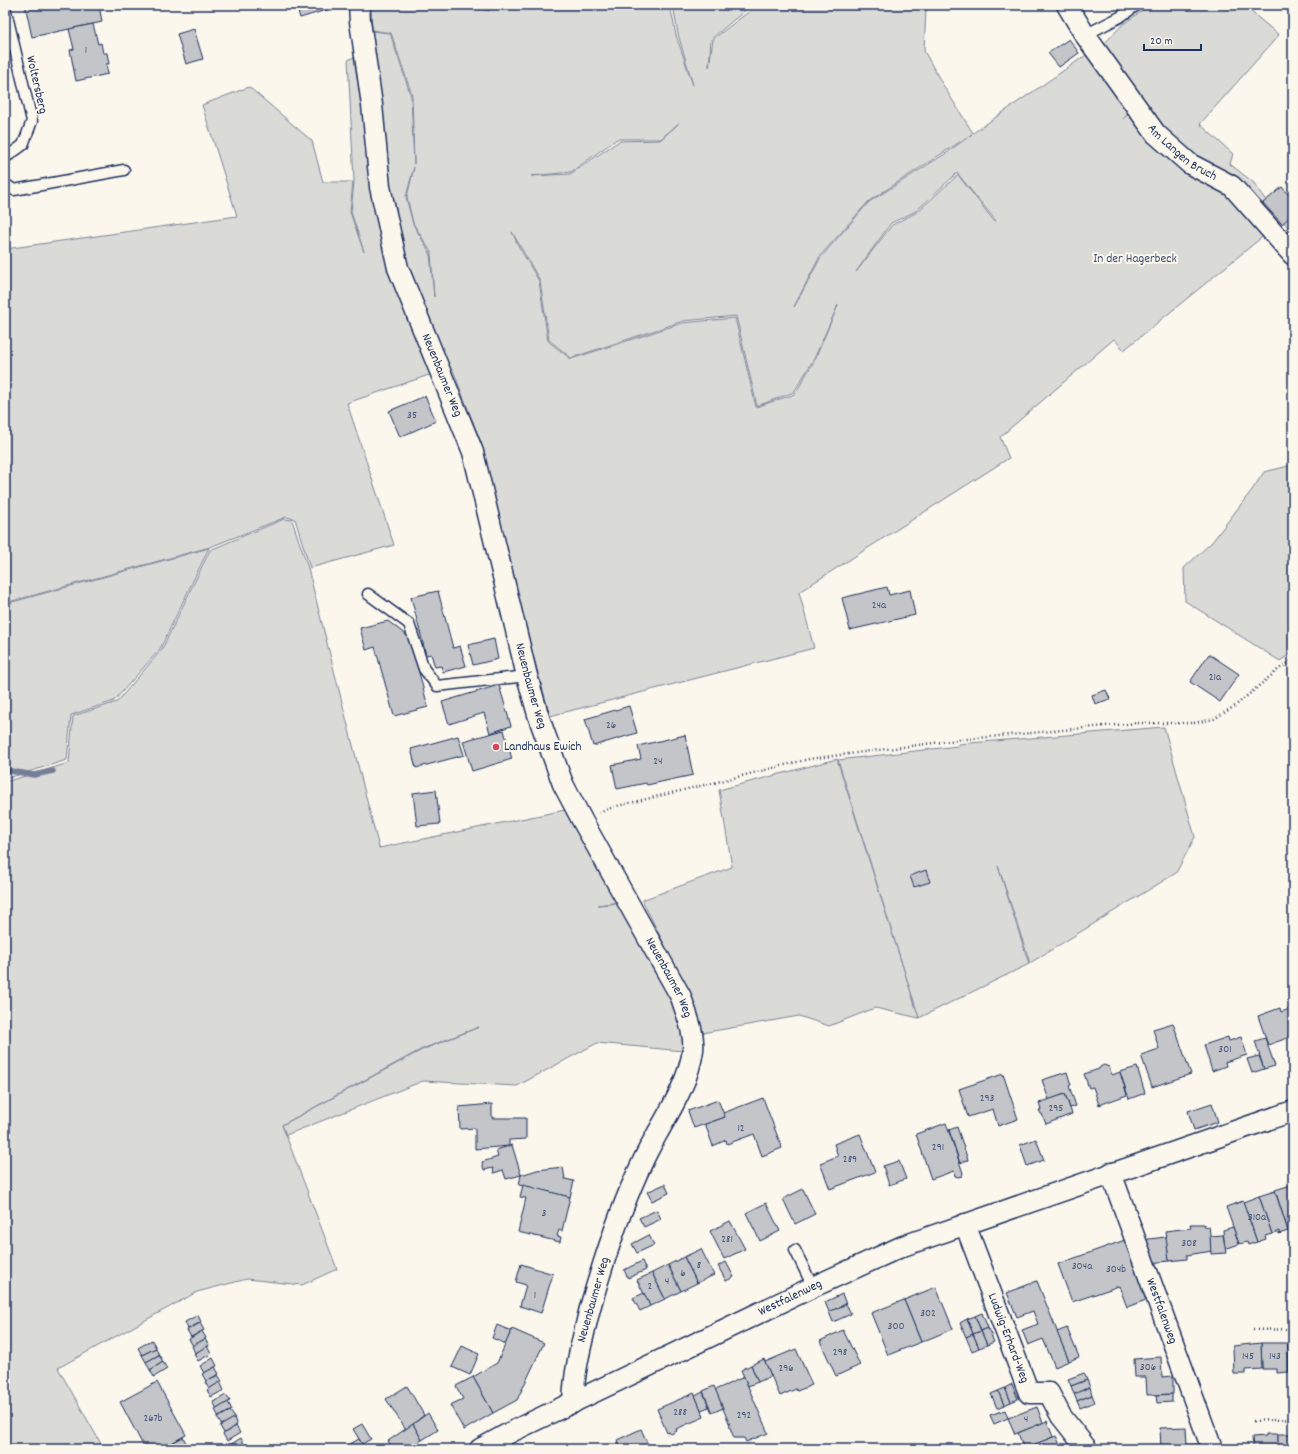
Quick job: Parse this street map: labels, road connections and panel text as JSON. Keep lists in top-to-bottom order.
{
  "streets": {
    "street": [
      "Am Langen Bruch",
      "Neuenbaumer Weg",
      "Westfalenweg",
      "Ludwig-Erhard-Weg"
    ],
    "lane": ["Woltersberg"]
  },
  "crossings": [
    ["Neuenbaumer Weg", "Westfalenweg"],
    ["Westfalenweg", "Ludwig-Erhard-Weg"]
  ],
  "parks": ["In der Hagerbeck"],
  "places": ["Landhaus Ewich"],
  "house_numbers": [
    "1",
    "35",
    "24a",
    "21a",
    "26",
    "24",
    "301",
    "293",
    "295",
    "12",
    "291",
    "289",
    "3",
    "310a",
    "281",
    "308",
    "8",
    "304a",
    "304b",
    "6",
    "4",
    "2",
    "1",
    "302",
    "300",
    "298",
    "145",
    "143",
    "306",
    "296",
    "288",
    "292",
    "267b",
    "4"
  ],
  "scale_bar": "20 m"
}
